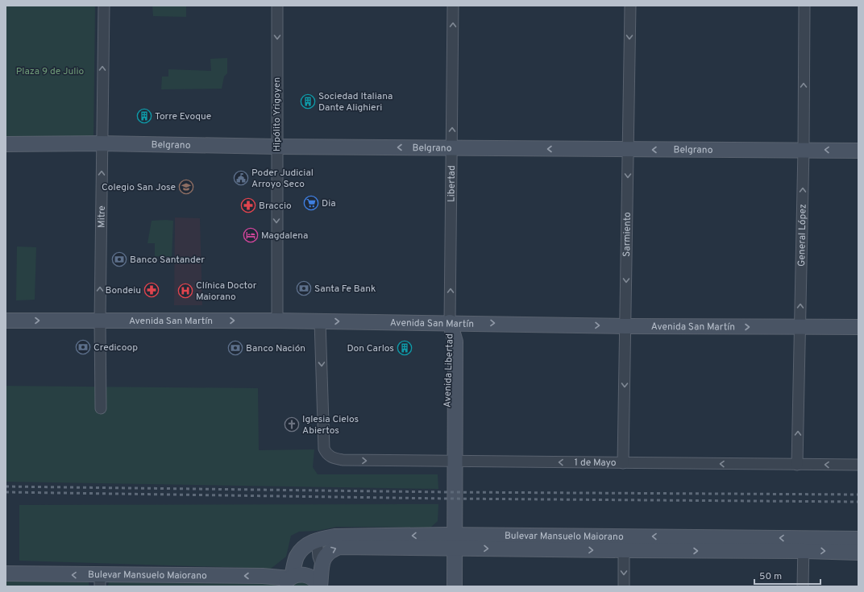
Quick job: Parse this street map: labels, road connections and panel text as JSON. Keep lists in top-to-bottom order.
{
  "streets": {
    "street": [
      "Hipólito Yrigoyen",
      "Belgrano",
      "Libertad",
      "Mitre",
      "Sarmiento",
      "General López",
      "Avenida San Martín",
      "Avenida Libertad",
      "1 de Mayo",
      "Bulevar Mansuelo Maiorano"
    ]
  },
  "crossings": [
    ["Hipólito Yrigoyen", "Belgrano"],
    ["Hipólito Yrigoyen", "Avenida San Martín"],
    ["Belgrano", "Libertad"],
    ["Belgrano", "Mitre"],
    ["Belgrano", "Sarmiento"],
    ["Belgrano", "General López"],
    ["Libertad", "Avenida San Martín"],
    ["Libertad", "Avenida Libertad"],
    ["Mitre", "Avenida San Martín"],
    ["Sarmiento", "Avenida San Martín"],
    ["Sarmiento", "1 de Mayo"],
    ["General López", "Avenida San Martín"],
    ["General López", "1 de Mayo"],
    ["Avenida San Martín", "Avenida Libertad"],
    ["Avenida San Martín", "1 de Mayo"],
    ["Avenida Libertad", "1 de Mayo"],
    ["Avenida Libertad", "Bulevar Mansuelo Maiorano"]
  ],
  "one_way": [
    "Hipólito Yrigoyen",
    "Belgrano",
    "Libertad",
    "Mitre",
    "Sarmiento",
    "General López",
    "Avenida San Martín"
  ],
  "parks": ["Plaza 9 de Julio"],
  "places": {
    "building": ["Sociedad Italiana Dante Alighieri", "Torre Evoque", "Don Carlos"],
    "public building": ["Poder Judicial Arroyo Seco"],
    "school or university": ["Colegio San Jose"],
    "supermarket": ["Dia"],
    "pharmacy": ["Braccio", "Bondeiu"],
    "hotel": ["Magdalena"],
    "bank": [
      "Banco Santander",
      "Santa Fe Bank",
      "Credicoop",
      "Banco Nación"
    ],
    "hospital": ["Clínica Doctor Maiorano"],
    "church": ["Iglesia Cielos Abiertos"]
  },
  "scale_bar": "50 m"
}
